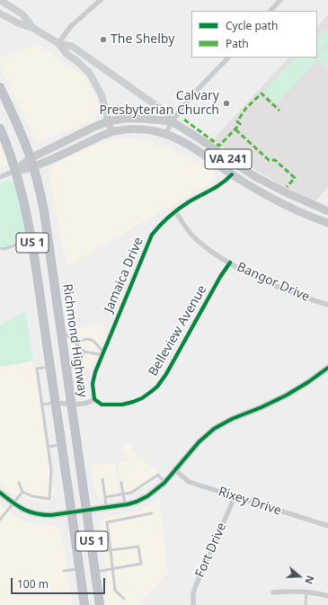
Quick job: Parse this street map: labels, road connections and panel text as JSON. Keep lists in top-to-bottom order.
{
  "streets": {
    "highway": ["US 1", "Richmond Highway"],
    "main road": ["VA 241"],
    "street": [
      "Jamaica Drive",
      "Bangor Drive",
      "Belleview Avenue",
      "Rixey Drive",
      "Fort Drive"
    ]
  },
  "crossings": [
    ["VA 241", "US 1"],
    ["VA 241", "Jamaica Drive"],
    ["VA 241", "Richmond Highway"],
    ["Jamaica Drive", "Bangor Drive"],
    ["Jamaica Drive", "Belleview Avenue"],
    ["Bangor Drive", "Belleview Avenue"],
    ["Rixey Drive", "Fort Drive"]
  ],
  "places": ["The Shelby", "Calvary Presbyterian Church"],
  "legend": ["Cycle path", "Path"],
  "scale_bar": "100 m",
  "north": "right"
}
